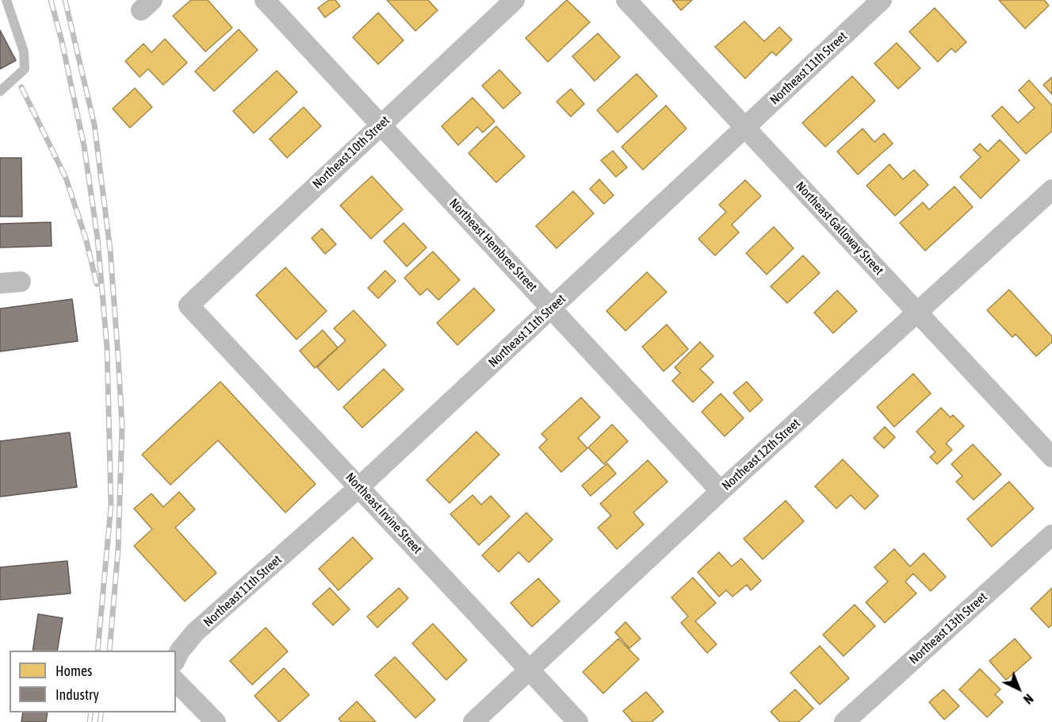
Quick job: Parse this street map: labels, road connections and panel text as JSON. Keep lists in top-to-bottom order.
{
  "streets": {
    "street": [
      "Northeast 11th Street",
      "Northeast 10th Street",
      "Northeast Galloway Street",
      "Northeast Hembree Street",
      "Northeast 12th Street",
      "Northeast Irvine Street",
      "Northeast 13th Street"
    ]
  },
  "crossings": [
    ["Northeast 11th Street", "Northeast Galloway Street"],
    ["Northeast 11th Street", "Northeast Hembree Street"],
    ["Northeast 11th Street", "Northeast Irvine Street"],
    ["Northeast 10th Street", "Northeast Hembree Street"],
    ["Northeast 10th Street", "Northeast Irvine Street"],
    ["Northeast Galloway Street", "Northeast 12th Street"],
    ["Northeast Hembree Street", "Northeast 12th Street"],
    ["Northeast 12th Street", "Northeast Irvine Street"]
  ],
  "legend": ["Homes", "Industry"],
  "north": "bottom right"
}
